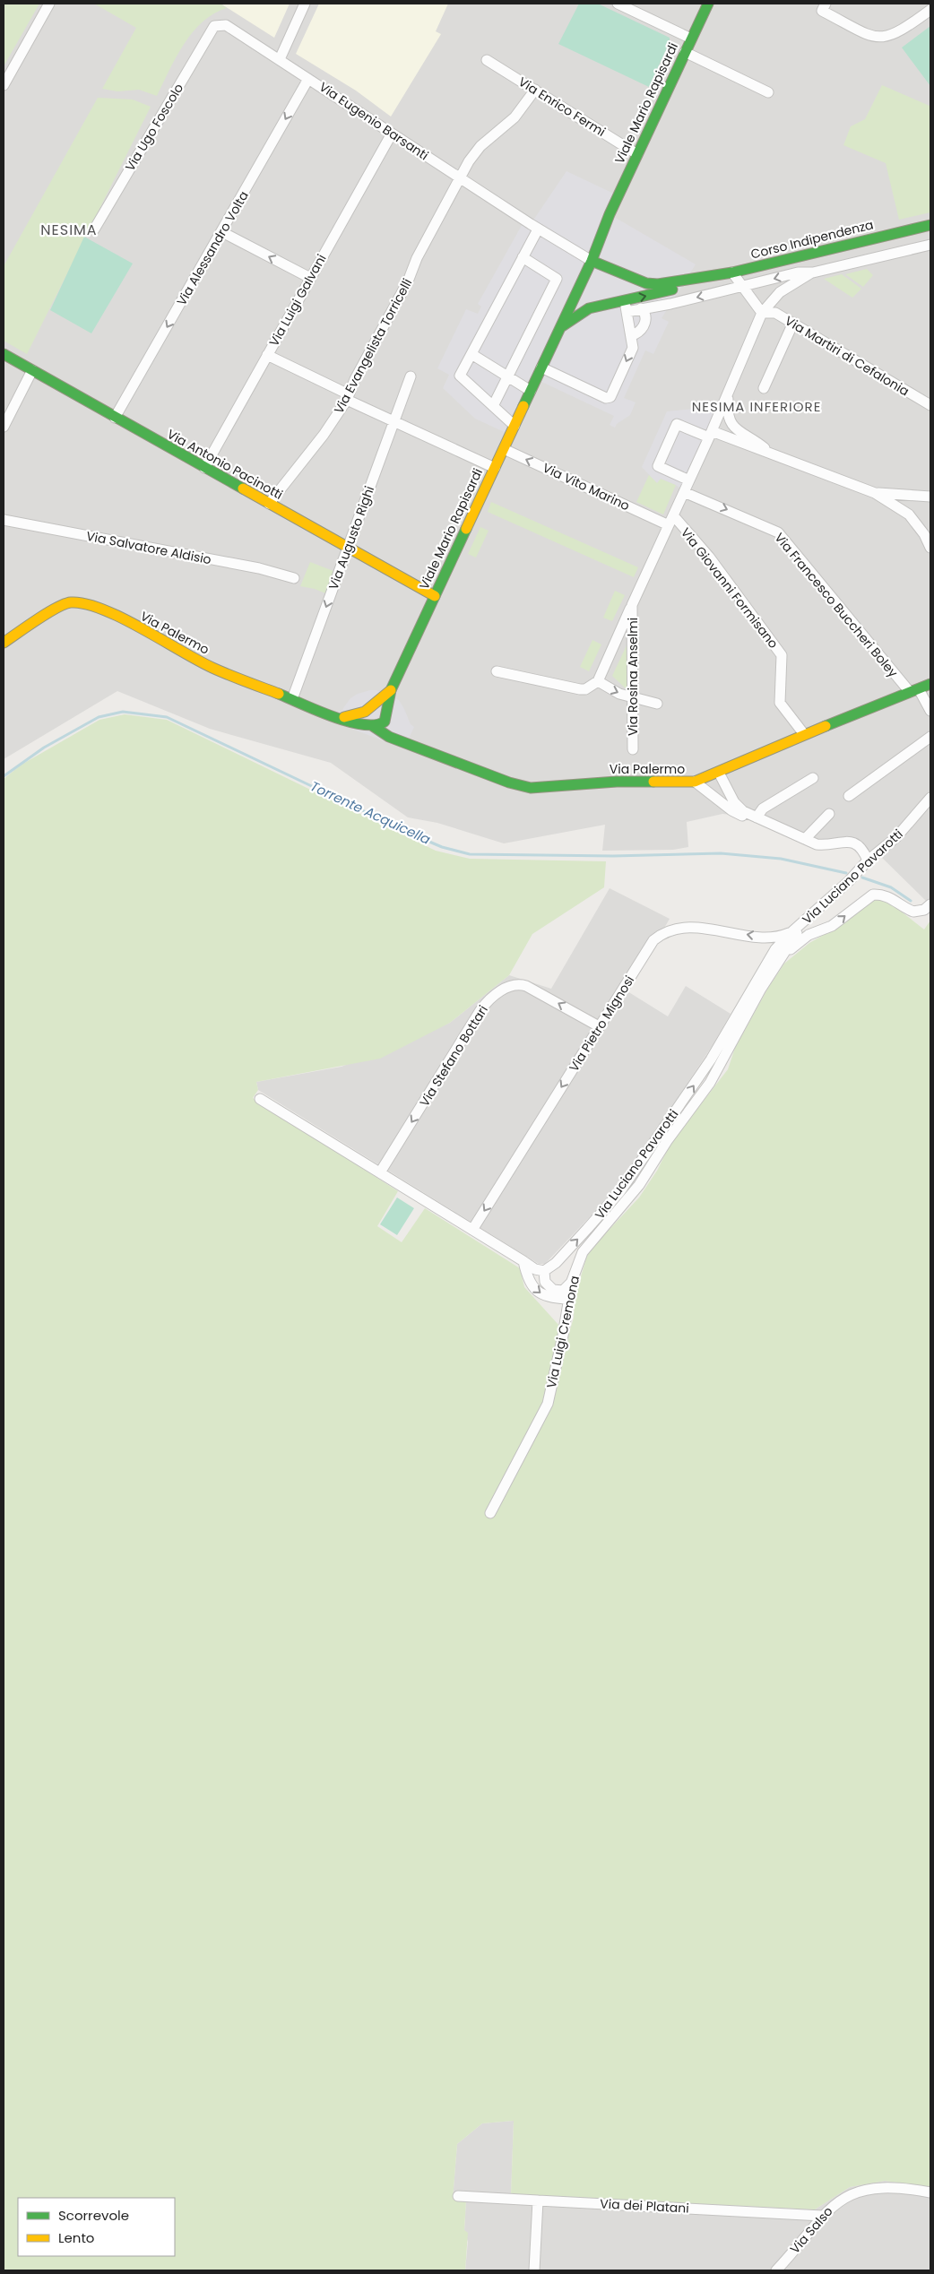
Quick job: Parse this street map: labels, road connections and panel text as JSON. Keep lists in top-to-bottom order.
{
  "streets": {
    "main road": [
      "Viale Mario Rapisardi",
      "Corso Indipendenza",
      "Via Antonio Pacinotti",
      "Via Palermo"
    ],
    "street": [
      "Via Enrico Fermi",
      "Via Eugenio Barsanti",
      "Via Ugo Foscolo",
      "Via Alessandro Volta",
      "Via Luigi Galvani",
      "Via Evangelista Torricelli",
      "Via Martiri di Cefalonia",
      "Via Vito Marino",
      "Via Augusto Righi",
      "Via Salvatore Aldisio",
      "Via Giovanni Formisano",
      "Via Francesco Buccheri Boley",
      "Via Rosina Anselmi",
      "Via Luciano Pavarotti",
      "Via Pietro Mignosi",
      "Via Stefano Bottari",
      "Via Luigi Cremona",
      "Via dei Platani",
      "Via Salso"
    ]
  },
  "crossings": [
    ["Viale Mario Rapisardi", "Via Enrico Fermi"],
    ["Viale Mario Rapisardi", "Via Eugenio Barsanti"],
    ["Viale Mario Rapisardi", "Via Antonio Pacinotti"],
    ["Viale Mario Rapisardi", "Via Vito Marino"],
    ["Via Enrico Fermi", "Via Evangelista Torricelli"],
    ["Via Eugenio Barsanti", "Via Ugo Foscolo"],
    ["Via Eugenio Barsanti", "Via Alessandro Volta"],
    ["Via Eugenio Barsanti", "Via Luigi Galvani"],
    ["Via Eugenio Barsanti", "Via Evangelista Torricelli"],
    ["Via Alessandro Volta", "Via Antonio Pacinotti"],
    ["Via Luigi Galvani", "Via Antonio Pacinotti"],
    ["Via Evangelista Torricelli", "Via Antonio Pacinotti"],
    ["Via Martiri di Cefalonia", "Via Rosina Anselmi"],
    ["Via Antonio Pacinotti", "Via Augusto Righi"],
    ["Via Vito Marino", "Via Rosina Anselmi"],
    ["Via Augusto Righi", "Via Palermo"],
    ["Via Giovanni Formisano", "Via Palermo"],
    ["Via Giovanni Formisano", "Via Rosina Anselmi"],
    ["Via Francesco Buccheri Boley", "Via Palermo"],
    ["Via Francesco Buccheri Boley", "Via Rosina Anselmi"],
    ["Via Luciano Pavarotti", "Via Pietro Mignosi"],
    ["Via Luciano Pavarotti", "Via Luigi Cremona"],
    ["Via Pietro Mignosi", "Via Stefano Bottari"],
    ["Via dei Platani", "Via Salso"]
  ],
  "one_way": [
    "Via Alessandro Volta",
    "Via Vito Marino",
    "Via Augusto Righi",
    "Via Luciano Pavarotti",
    "Via Pietro Mignosi"
  ],
  "districts": ["NESIMA", "NESIMA INFERIORE"],
  "water": ["Torrente Acquicella"],
  "legend": ["Scorrevole", "Lento"]
}
